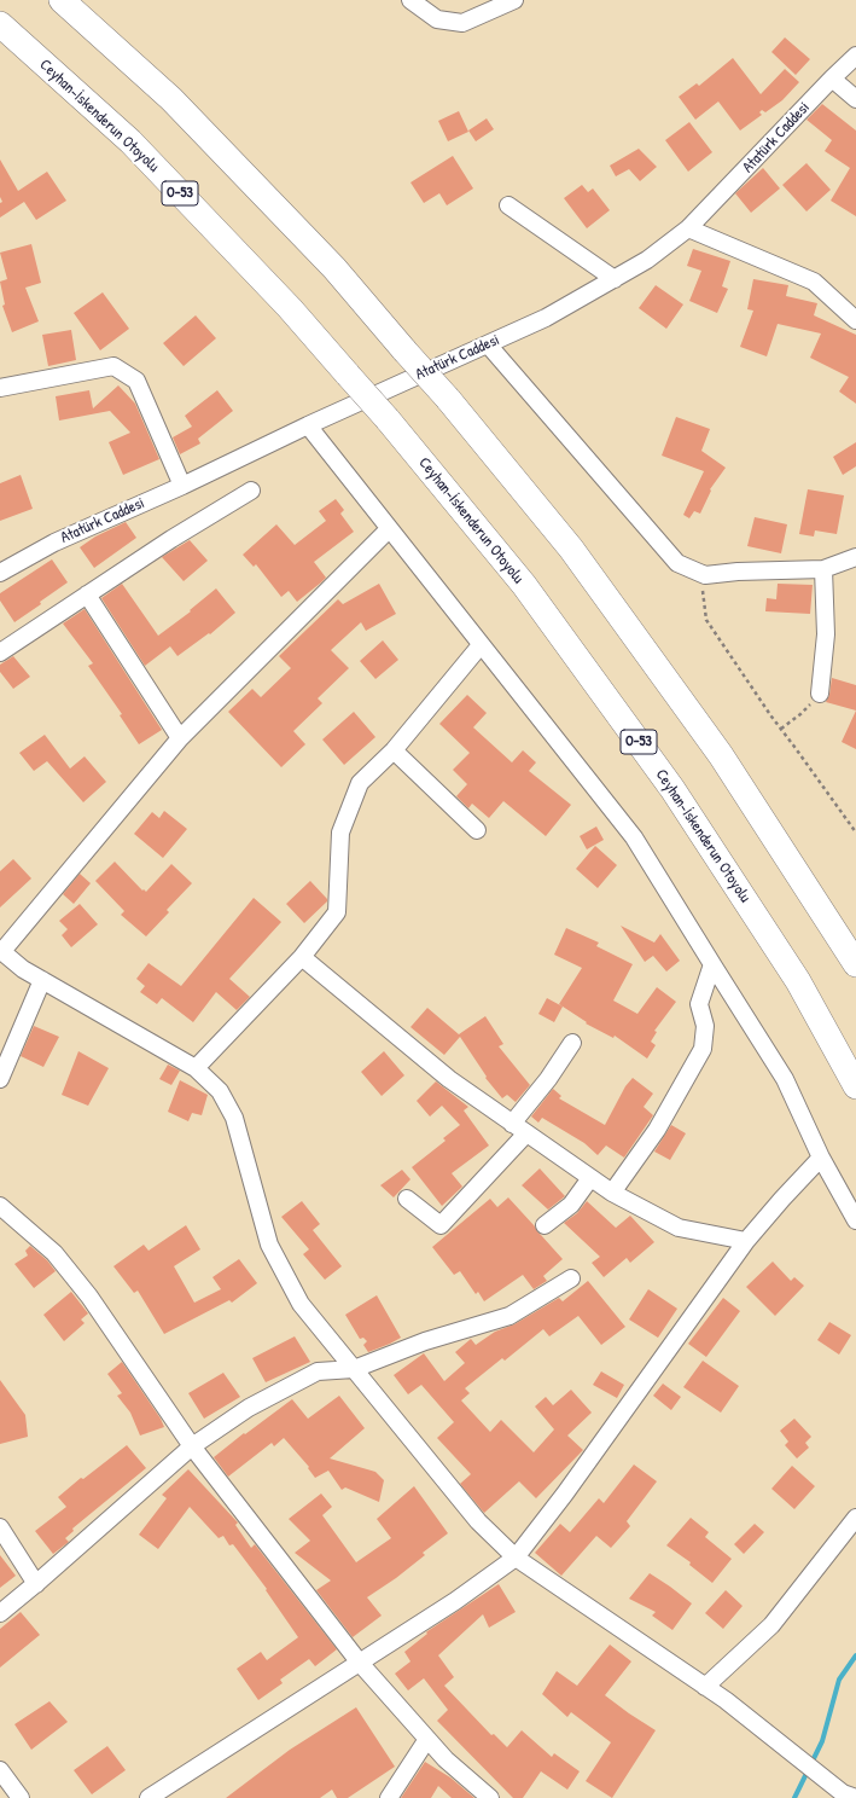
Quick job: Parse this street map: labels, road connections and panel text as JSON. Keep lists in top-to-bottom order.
{
  "streets": {
    "highway": ["Ceyhan-İskenderun Otoyolu", "O-53"],
    "street": ["Atatürk Caddesi"]
  }
}
